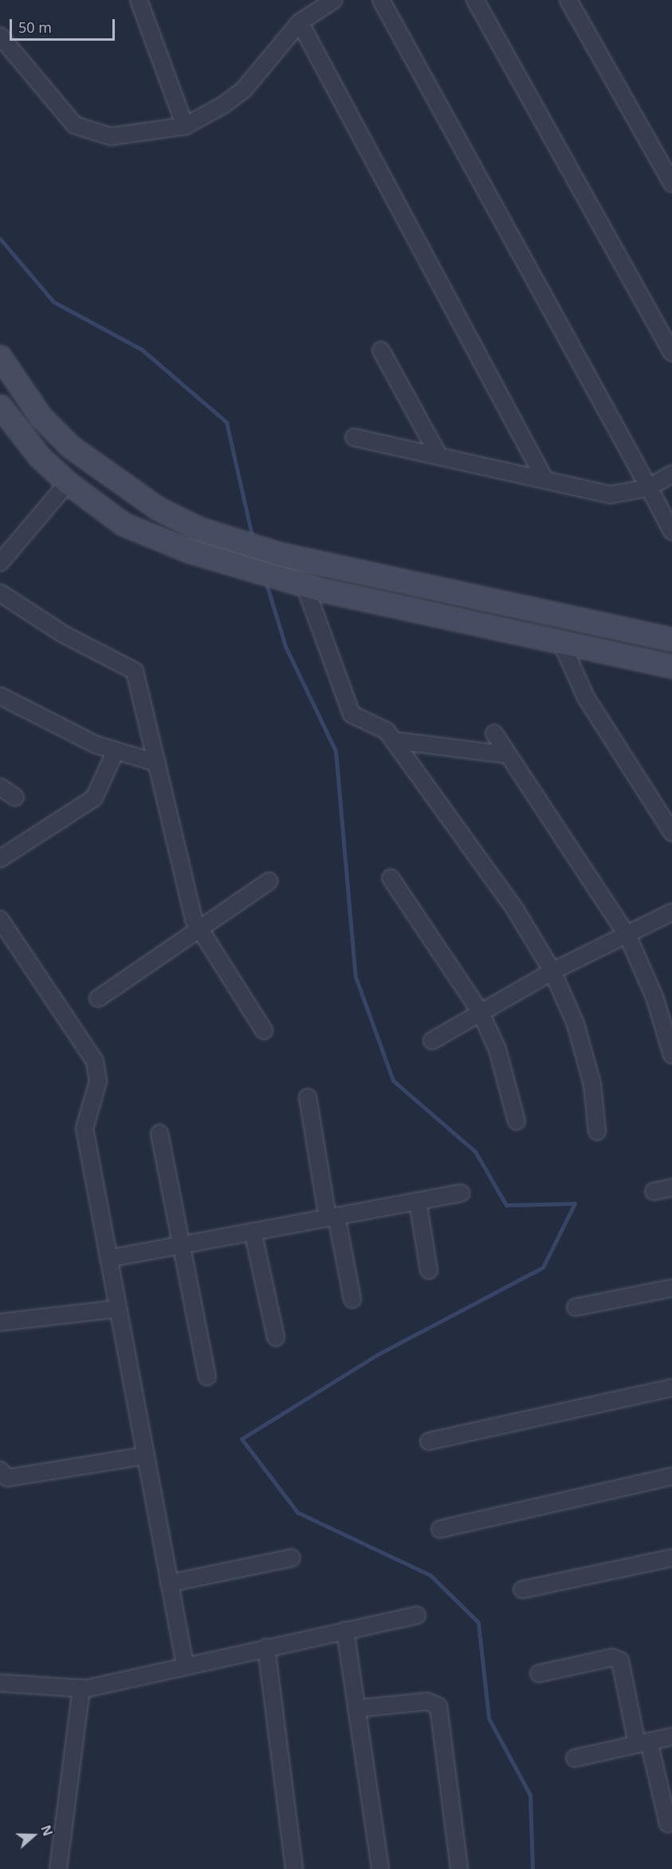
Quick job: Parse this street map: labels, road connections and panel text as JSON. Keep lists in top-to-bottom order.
{
  "scale_bar": "50 m",
  "north": "right"
}
